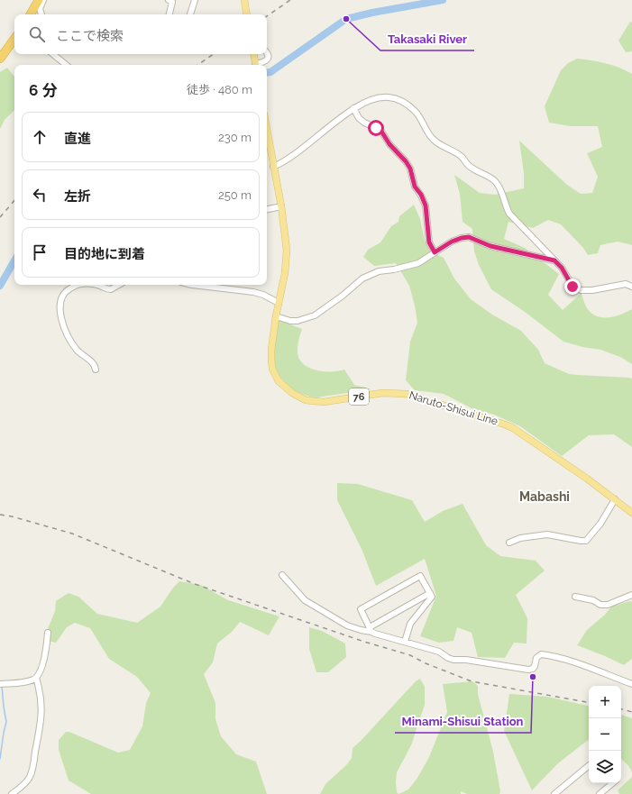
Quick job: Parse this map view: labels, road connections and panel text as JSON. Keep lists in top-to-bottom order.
{
  "streets": {
    "main road": ["76", "Naruto-Shisui Line"]
  },
  "crossings": [
    ["76", "Naruto-Shisui Line"]
  ],
  "districts": ["Mabashi"],
  "places": ["Takasaki River", "Minami-Shisui Station"],
  "page": {
    "search": "ここで検索",
    "heading": ["6 分", "徒歩 · 480 m"],
    "list": [
      ["直進", "230 m"],
      ["左折", "250 m"],
      "目的地に到着"
    ],
    "map_buttons": ["+", "−"]
  }
}
